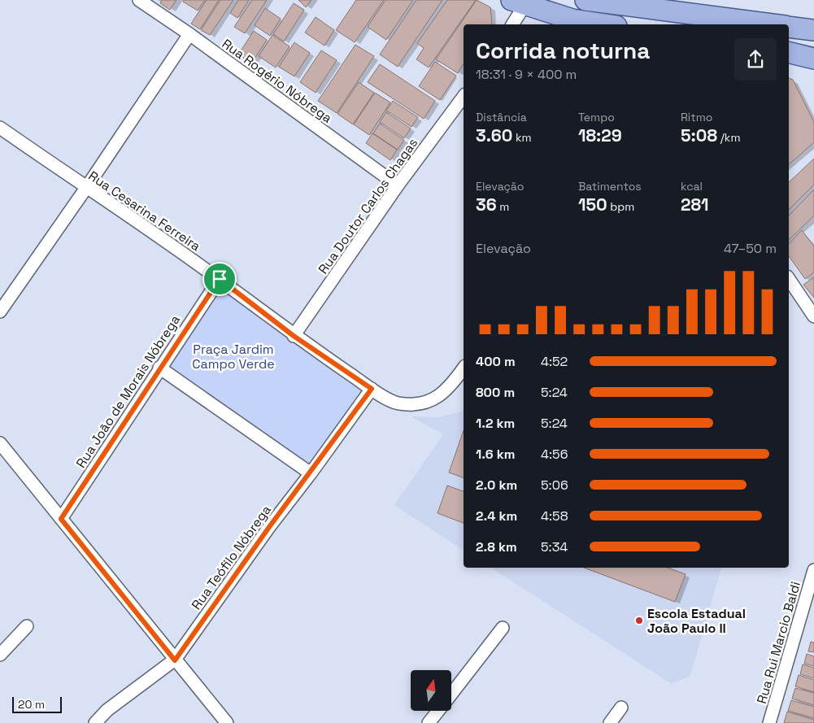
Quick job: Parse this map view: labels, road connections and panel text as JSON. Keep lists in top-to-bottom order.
{
  "streets": {
    "street": [
      "Rua Rogério Nóbrega",
      "Rua Doutor Carlos Chagas",
      "Rua Cesarina Ferreira",
      "Rua João de Morais Nóbrega",
      "Rua Teófilo Nóbrega",
      "Rua Rui Marcio Baldi"
    ]
  },
  "crossings": [
    ["Rua Rogério Nóbrega", "Rua Doutor Carlos Chagas"],
    ["Rua Doutor Carlos Chagas", "Rua Cesarina Ferreira"],
    ["Rua Cesarina Ferreira", "Rua João de Morais Nóbrega"],
    ["Rua Cesarina Ferreira", "Rua Teófilo Nóbrega"]
  ],
  "parks": ["Praça Jardim Campo Verde"],
  "places": ["Escola Estadual João Paulo II"],
  "scale_bar": "20 m",
  "north": "top",
  "page": {
    "heading": ["Corrida noturna", "18:31 · 9 × 400 m"],
    "stats": [
      ["Distância", "3.60 km"],
      ["Tempo", "18:29"],
      ["Ritmo", "5:08 /km"],
      ["Elevação", "36 m"],
      ["Batimentos", "150 bpm"],
      ["kcal", "281"]
    ],
    "chart": ["Elevação", "47–50 m"],
    "list": [
      {
        "name": "400 m",
        "note": "4:52"
      },
      {
        "name": "800 m",
        "note": "5:24"
      },
      {
        "name": "1.2 km",
        "note": "5:24"
      },
      {
        "name": "1.6 km",
        "note": "4:56"
      },
      {
        "name": "2.0 km",
        "note": "5:06"
      },
      {
        "name": "2.4 km",
        "note": "4:58"
      },
      {
        "name": "2.8 km",
        "note": "5:34"
      }
    ],
    "scale": "20 m"
  }
}
